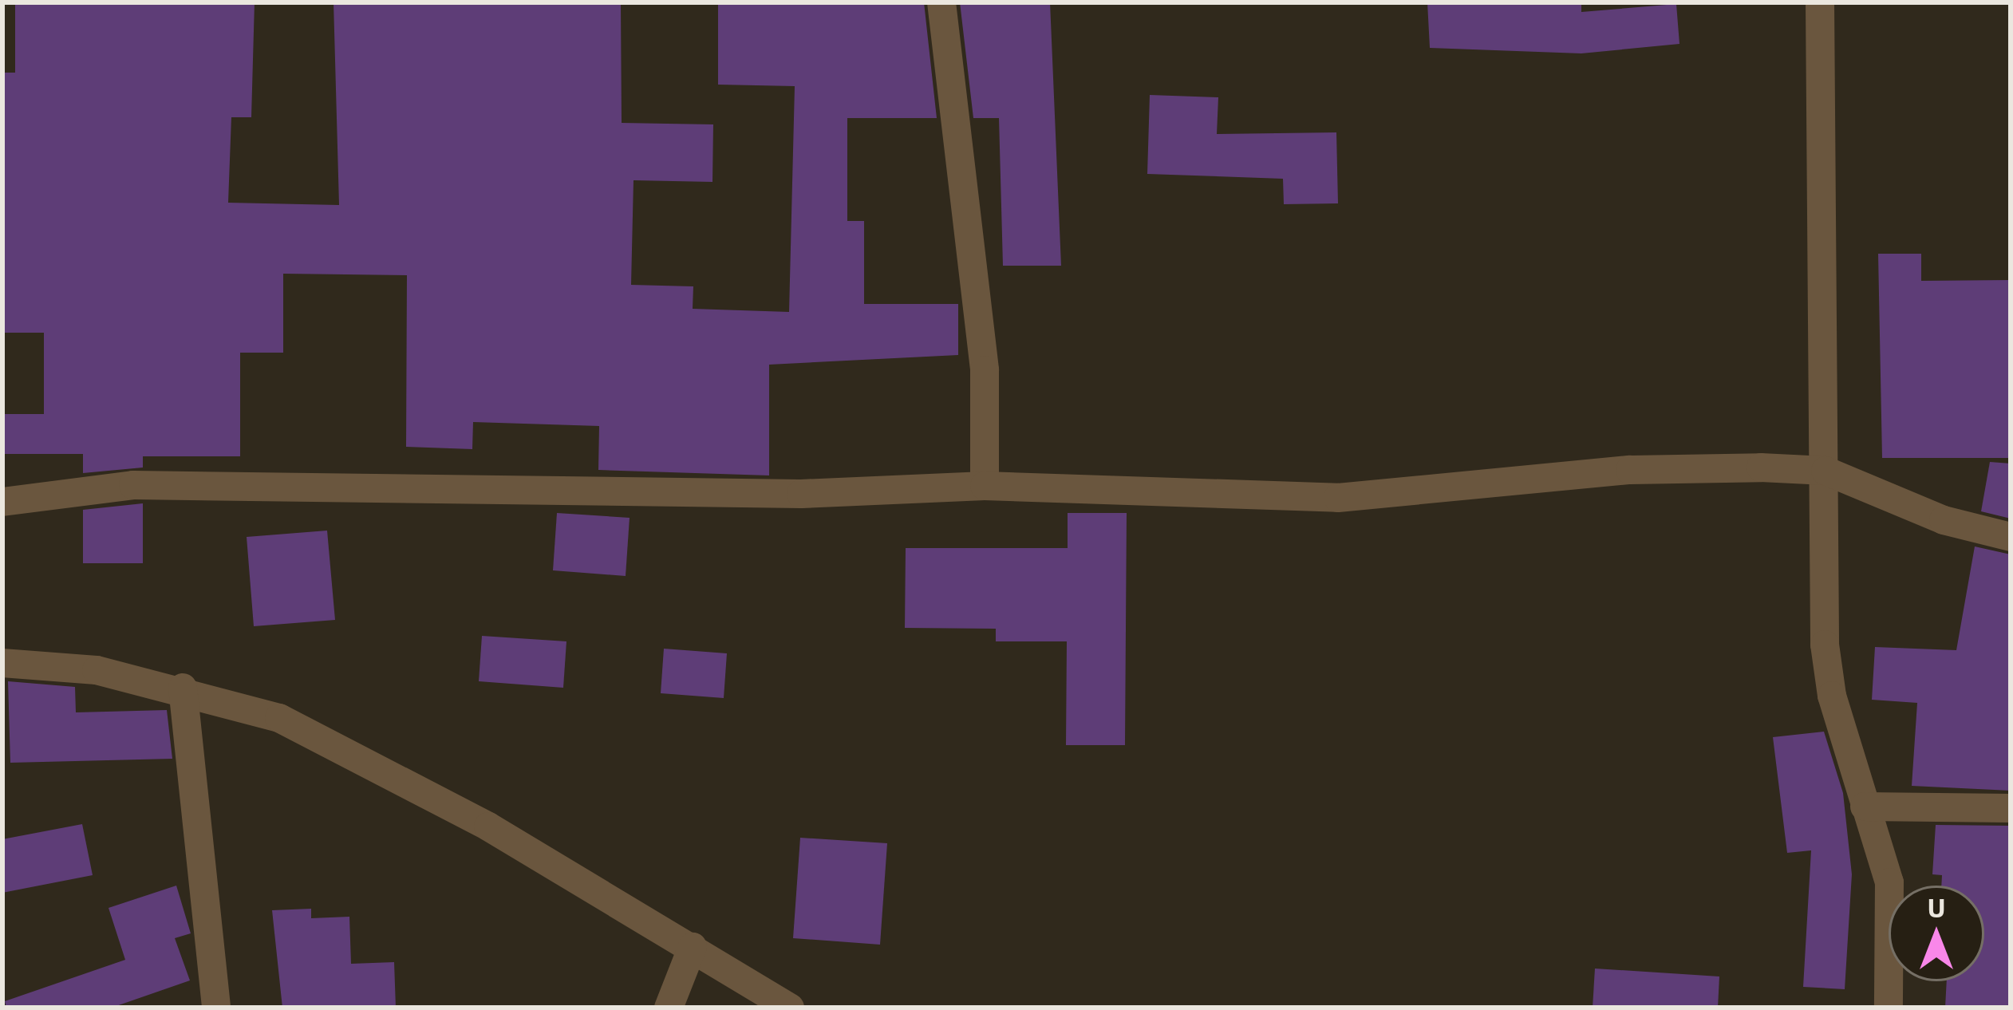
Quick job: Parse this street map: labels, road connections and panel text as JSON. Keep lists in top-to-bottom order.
{
  "north": "top"
}
